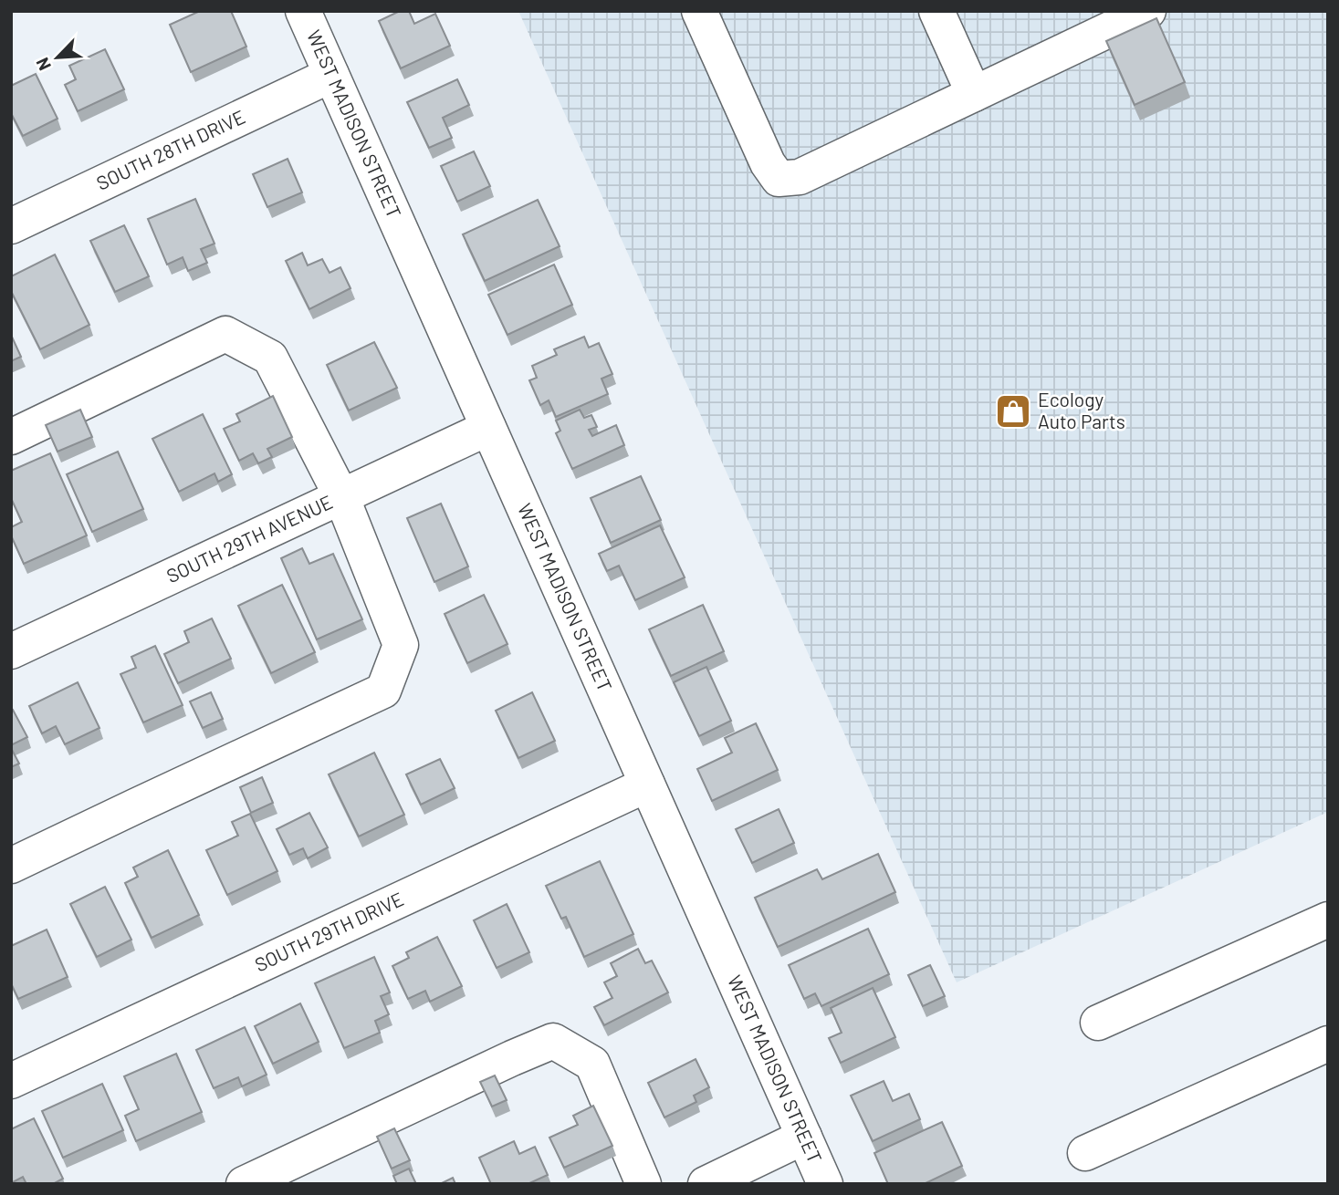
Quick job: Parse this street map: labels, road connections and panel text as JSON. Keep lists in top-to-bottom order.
{
  "streets": {
    "street": [
      "WEST MADISON STREET",
      "SOUTH 28TH DRIVE",
      "SOUTH 29TH AVENUE",
      "SOUTH 29TH DRIVE"
    ]
  },
  "crossings": [
    ["WEST MADISON STREET", "SOUTH 28TH DRIVE"],
    ["WEST MADISON STREET", "SOUTH 29TH AVENUE"],
    ["WEST MADISON STREET", "SOUTH 29TH DRIVE"]
  ],
  "places": {
    "shop": ["Ecology Auto Parts"]
  },
  "north": "bottom left"
}
